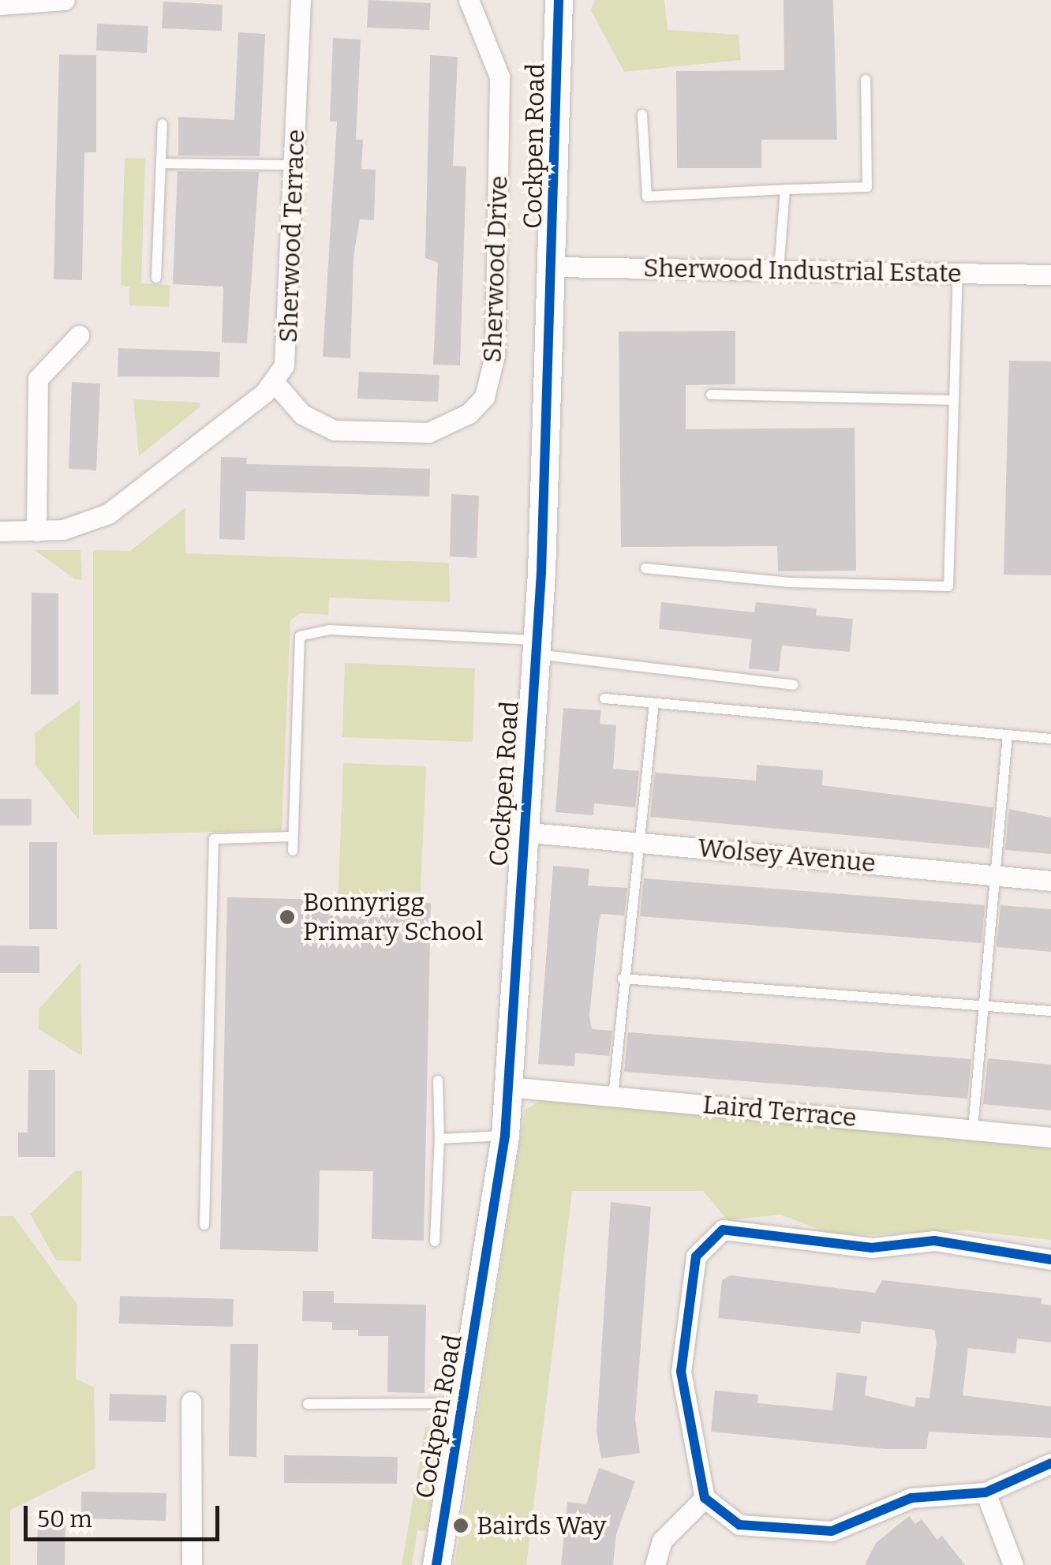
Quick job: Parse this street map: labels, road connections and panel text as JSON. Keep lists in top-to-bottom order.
{
  "streets": {
    "main road": ["Cockpen Road"],
    "street": [
      "Sherwood Terrace",
      "Sherwood Drive",
      "Sherwood Industrial Estate",
      "Wolsey Avenue",
      "Laird Terrace"
    ]
  },
  "crossings": [
    ["Cockpen Road", "Sherwood Industrial Estate"],
    ["Cockpen Road", "Wolsey Avenue"],
    ["Cockpen Road", "Laird Terrace"],
    ["Sherwood Terrace", "Sherwood Drive"]
  ],
  "places": ["Bonnyrigg Primary School", "Bairds Way"],
  "scale_bar": "50 m"
}
